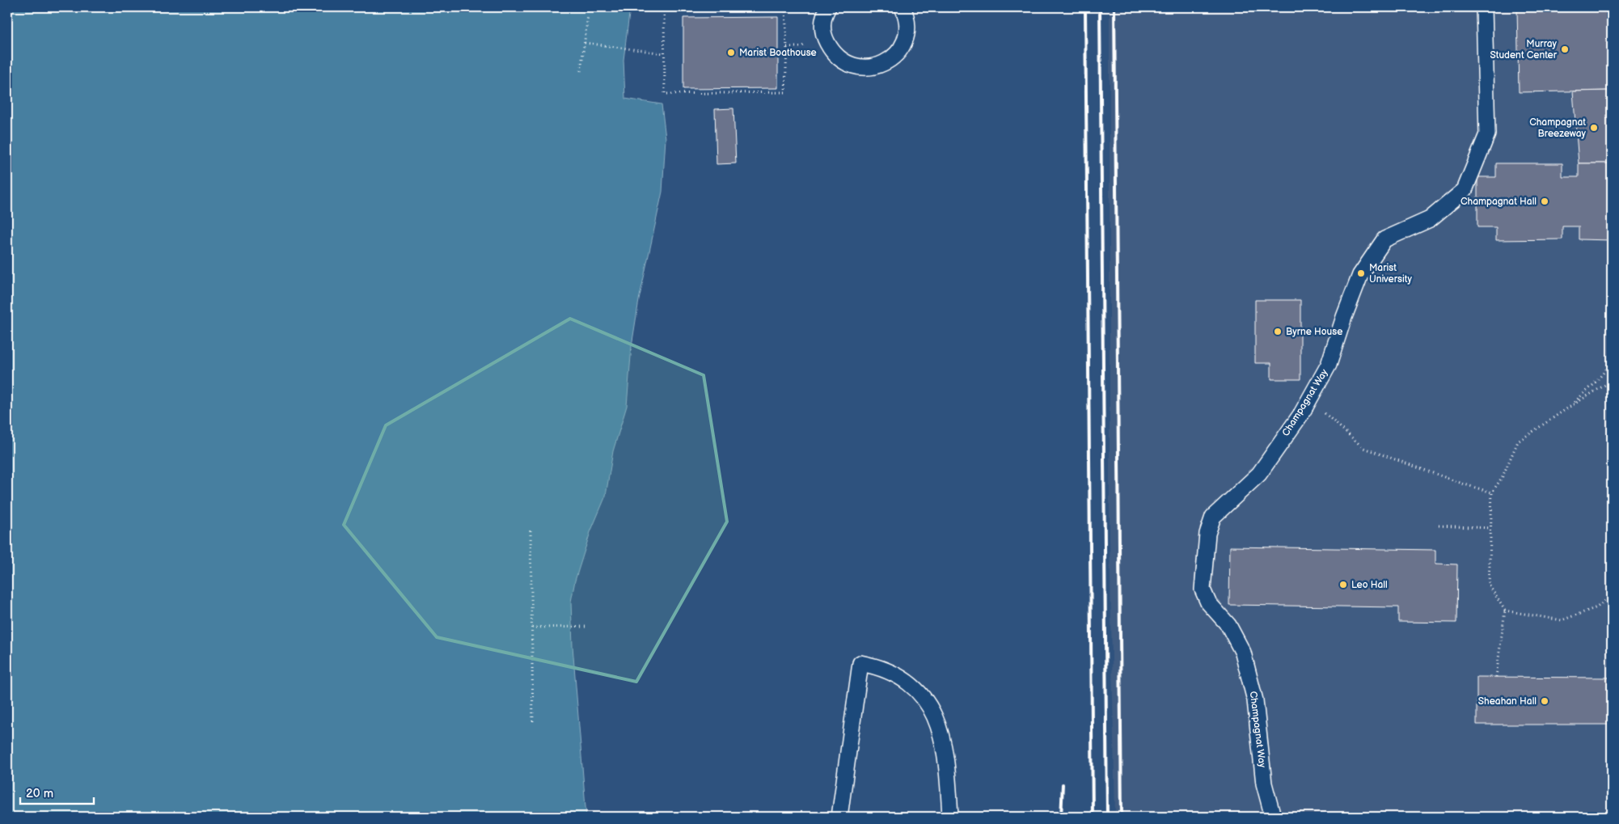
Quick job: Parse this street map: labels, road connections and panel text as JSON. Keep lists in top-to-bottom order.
{
  "streets": {
    "lane": ["Champagnat Way"]
  },
  "places": [
    "Murray Student Center",
    "Marist Boathouse",
    "Champagnat Breezeway",
    "Champagnat Hall",
    "Marist University",
    "Byrne House",
    "Leo Hall",
    "Sheahan Hall"
  ],
  "scale_bar": "20 m"
}
